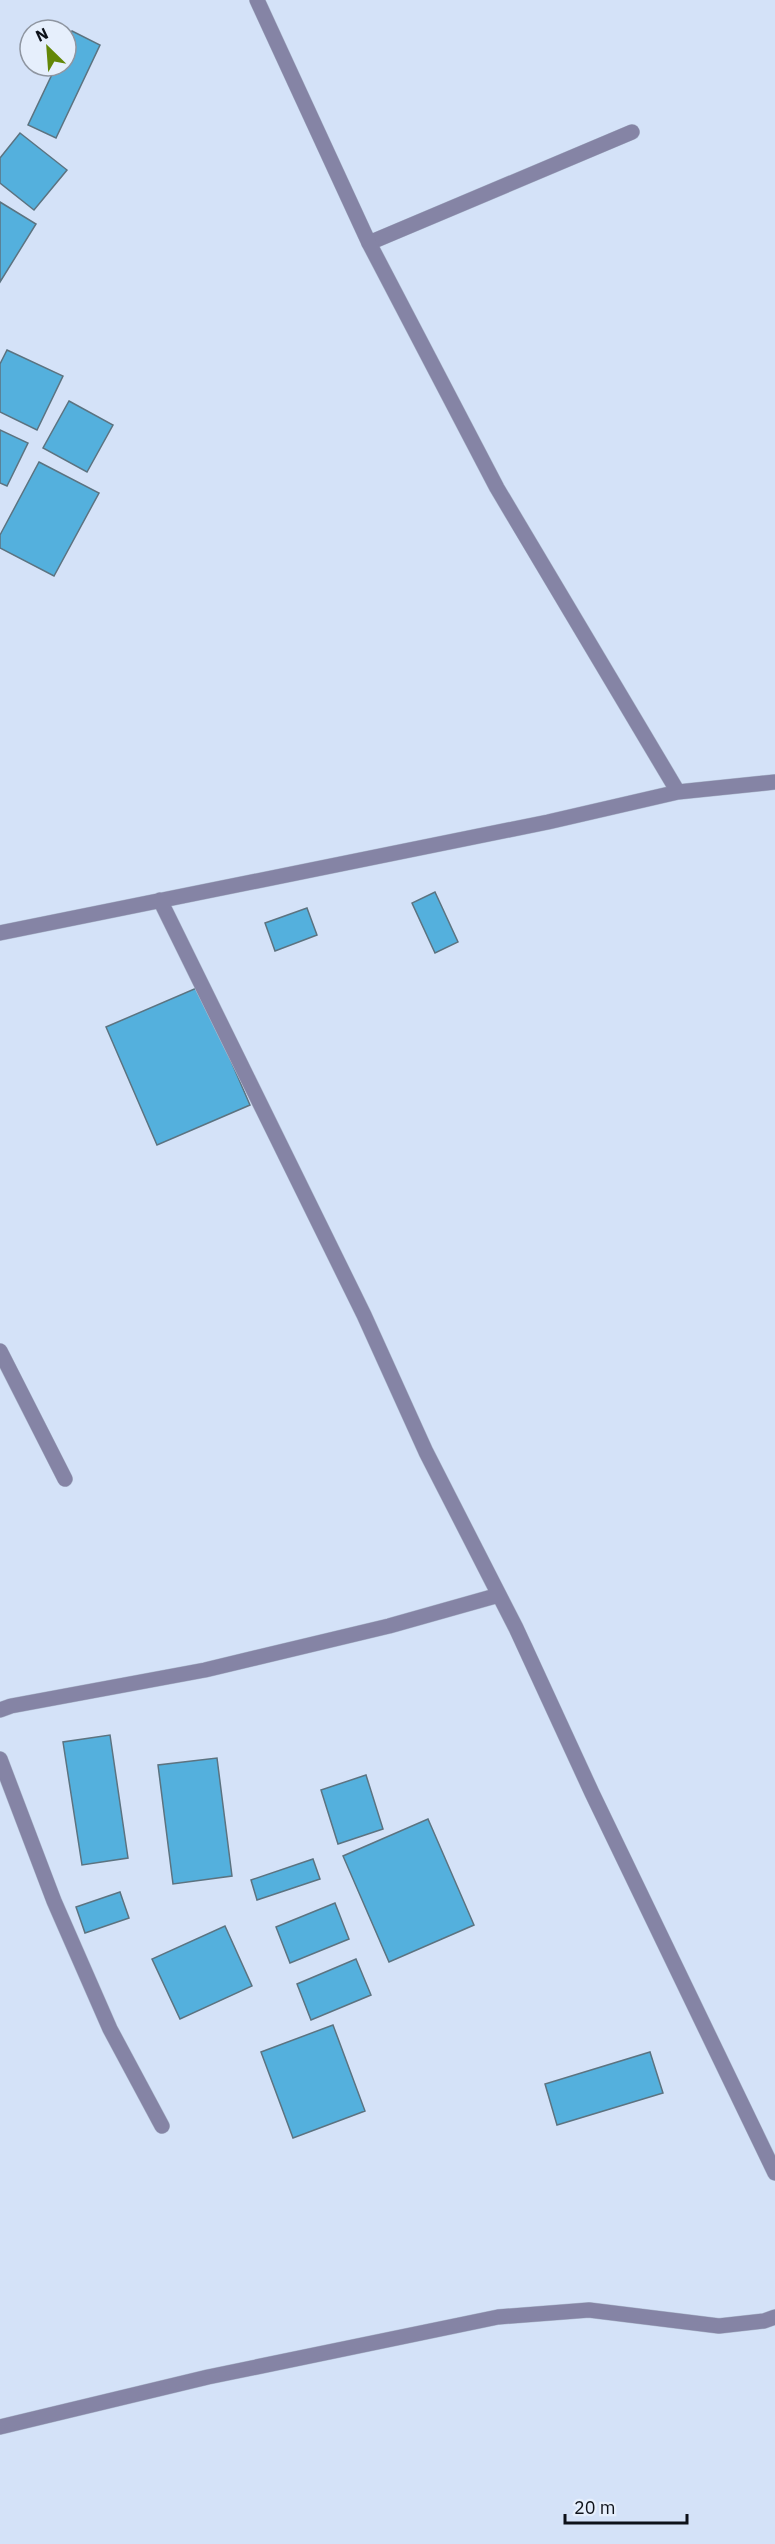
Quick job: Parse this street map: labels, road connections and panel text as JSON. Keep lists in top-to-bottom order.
{
  "scale_bar": "20 m",
  "north": "top left"
}
